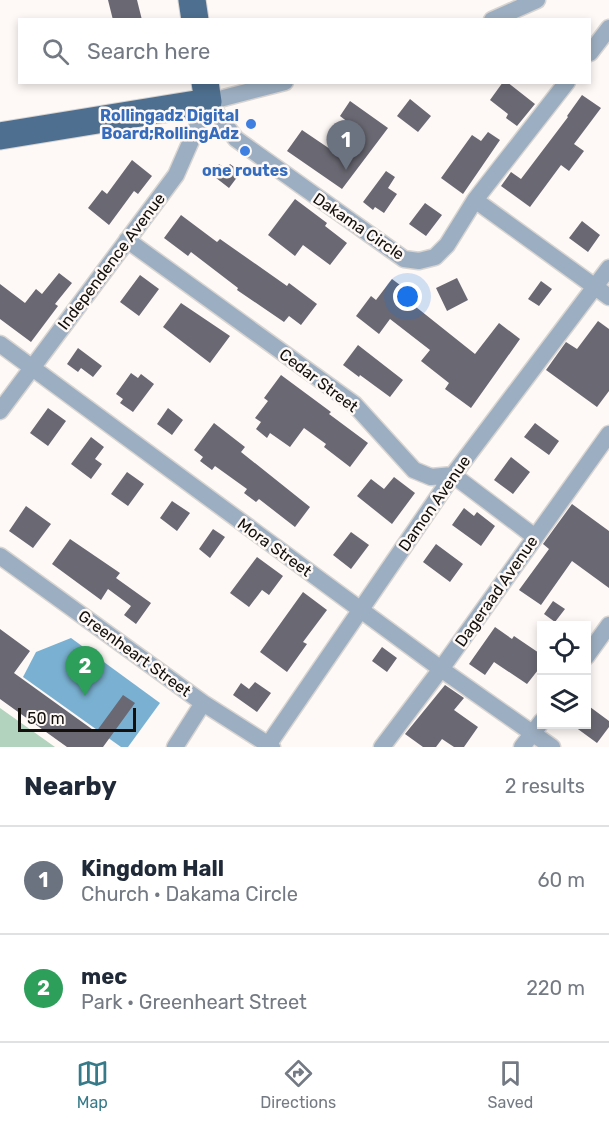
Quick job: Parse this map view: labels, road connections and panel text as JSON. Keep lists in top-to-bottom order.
{
  "streets": {
    "street": [
      "Dakama Circle",
      "Independence Avenue",
      "Cedar Street",
      "Damon Avenue",
      "Mora Street",
      "Dageraad Avenue",
      "Greenheart Street"
    ]
  },
  "crossings": [
    ["Dakama Circle", "Independence Avenue"],
    ["Independence Avenue", "Cedar Street"],
    ["Independence Avenue", "Mora Street"],
    ["Cedar Street", "Damon Avenue"],
    ["Damon Avenue", "Mora Street"],
    ["Damon Avenue", "Greenheart Street"],
    ["Mora Street", "Dageraad Avenue"]
  ],
  "places": ["Rollingadz Digital Board;RollingAdz", "one routes"],
  "scale_bar": "50 m",
  "page": {
    "search": "Search here",
    "pins": ["1", "2"],
    "scale": "50 m",
    "heading": ["Nearby", "2 results"],
    "list": [
      {
        "mark": "1",
        "name": "Kingdom Hall",
        "note": "Church · Dakama Circle",
        "value": "60 m"
      },
      {
        "mark": "2",
        "name": "mec",
        "note": "Park · Greenheart Street",
        "value": "220 m"
      }
    ],
    "nav": ["Map", "Directions", "Saved"]
  }
}
